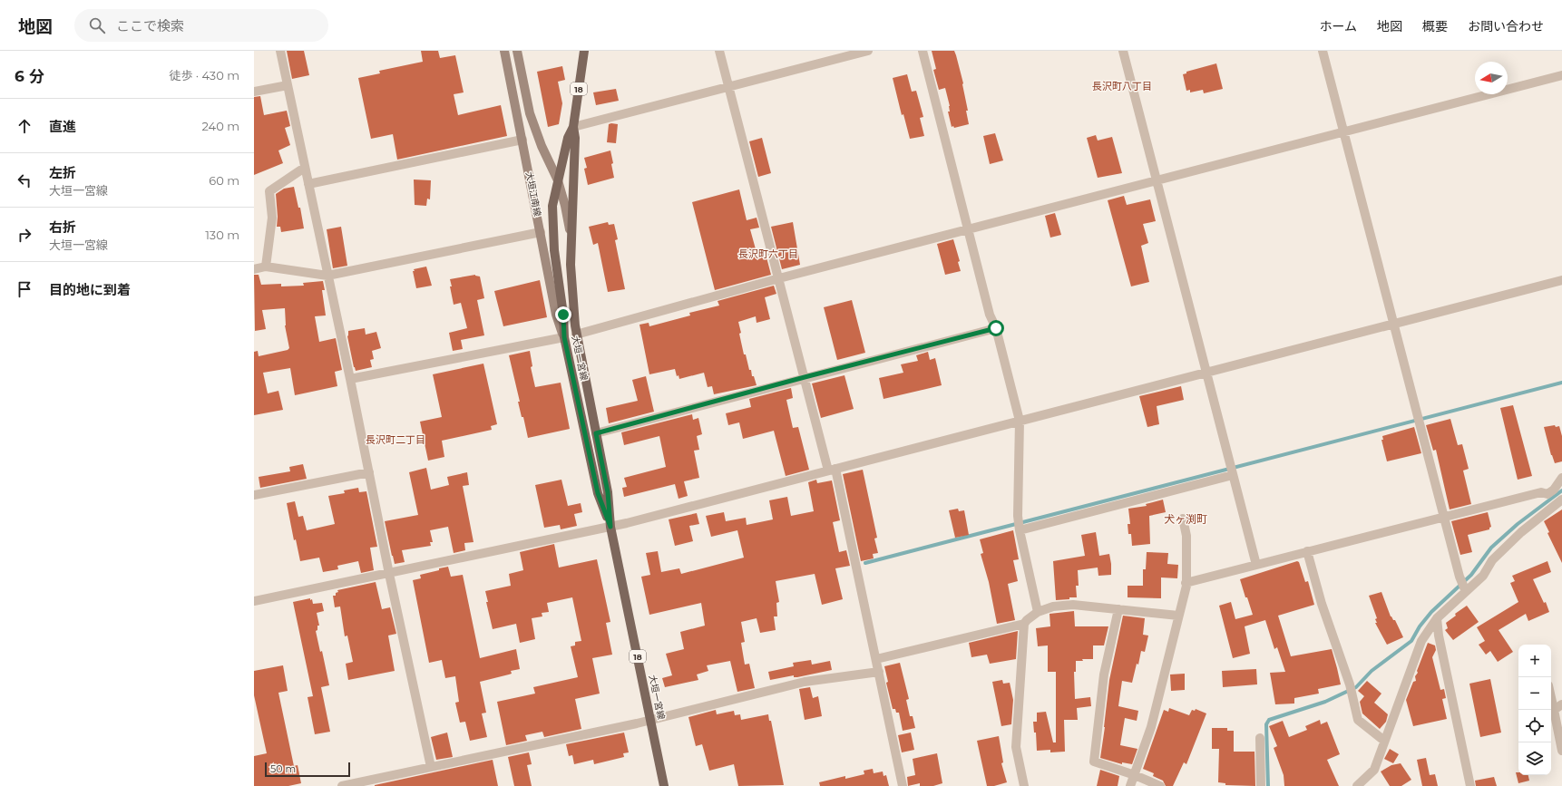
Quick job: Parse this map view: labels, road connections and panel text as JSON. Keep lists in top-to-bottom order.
{
  "streets": {
    "main road": ["18", "大垣江南線", "大垣一宮線"]
  },
  "crossings": [
    ["大垣江南線", "大垣一宮線"]
  ],
  "districts": [
    "長沢町八丁目",
    "長沢町六丁目",
    "長沢町二丁目",
    "犬ヶ渕町"
  ],
  "scale_bar": "50 m",
  "north": "left",
  "page": {
    "header": "地図",
    "search": "ここで検索",
    "nav": [
      "ホーム",
      "地図",
      "概要",
      "お問い合わせ"
    ],
    "heading": ["6 分", "徒歩 · 430 m"],
    "list": [
      ["直進", "240 m"],
      ["左折", "大垣一宮線", "60 m"],
      ["右折", "大垣一宮線", "130 m"],
      "目的地に到着"
    ],
    "map_buttons": ["+", "−"],
    "scale": "50 m"
  }
}
